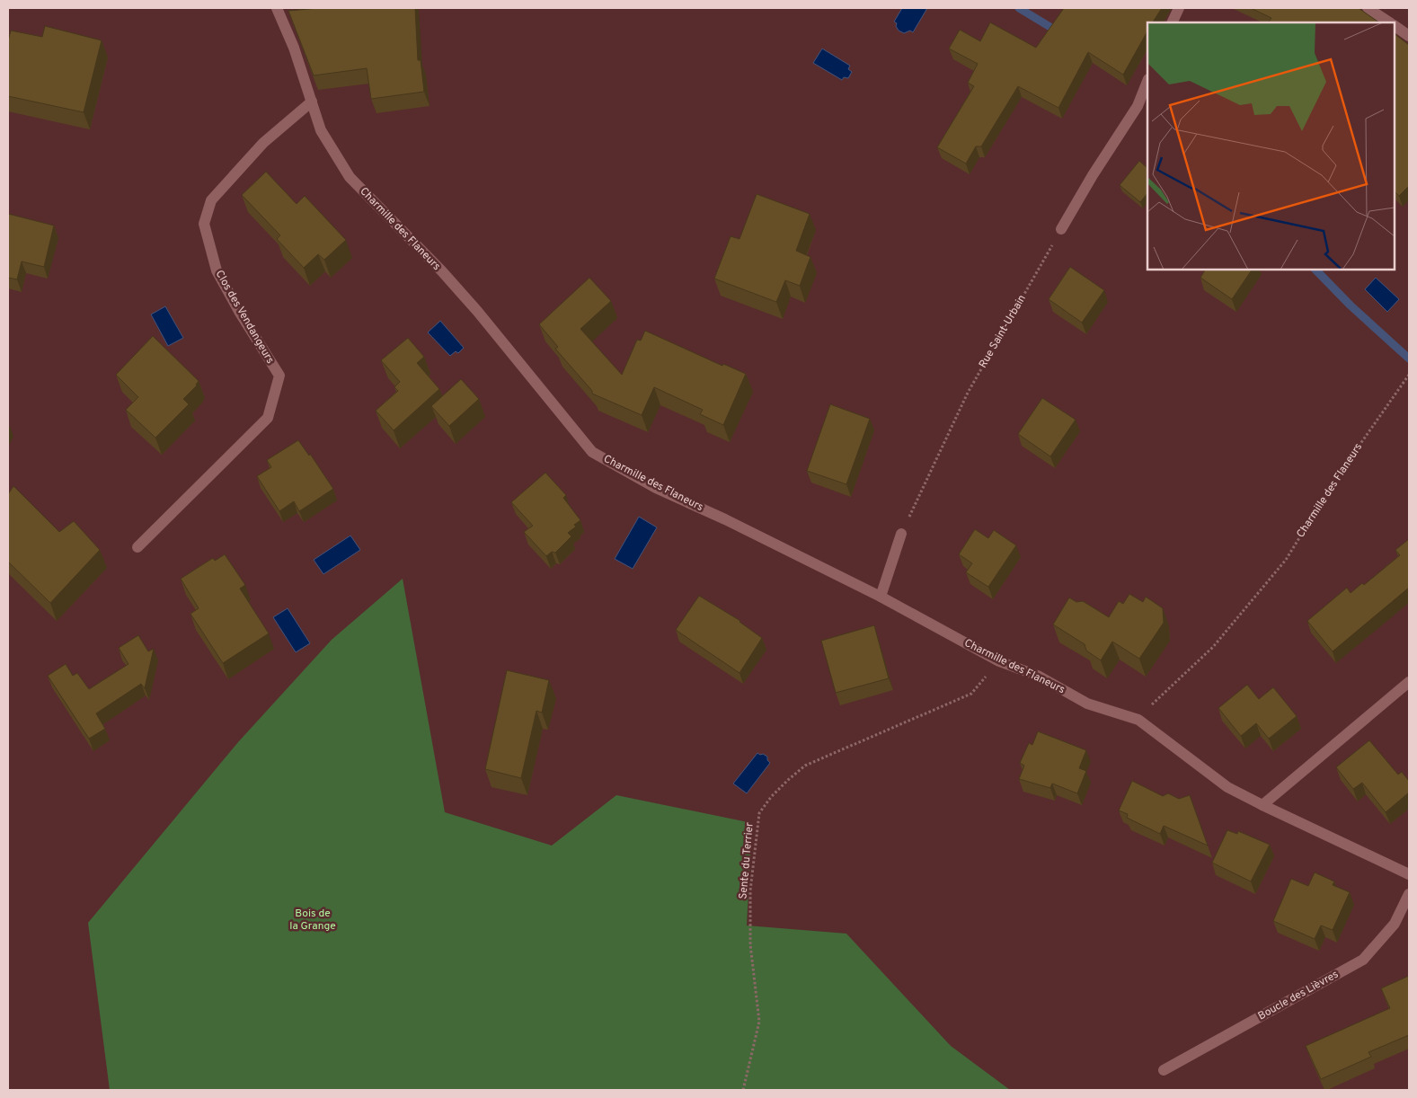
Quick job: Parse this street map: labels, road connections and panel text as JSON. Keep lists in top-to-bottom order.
{
  "streets": {
    "street": ["Charmille des Flaneurs", "Clos des Vendangeurs", "Boucle des Lièvres"],
    "path": ["Rue Saint-Urbain", "Sente du Terrier"]
  },
  "crossings": [
    ["Charmille des Flaneurs", "Clos des Vendangeurs"],
    ["Charmille des Flaneurs", "Sente du Terrier"]
  ],
  "parks": ["Bois de la Grange"]
}
